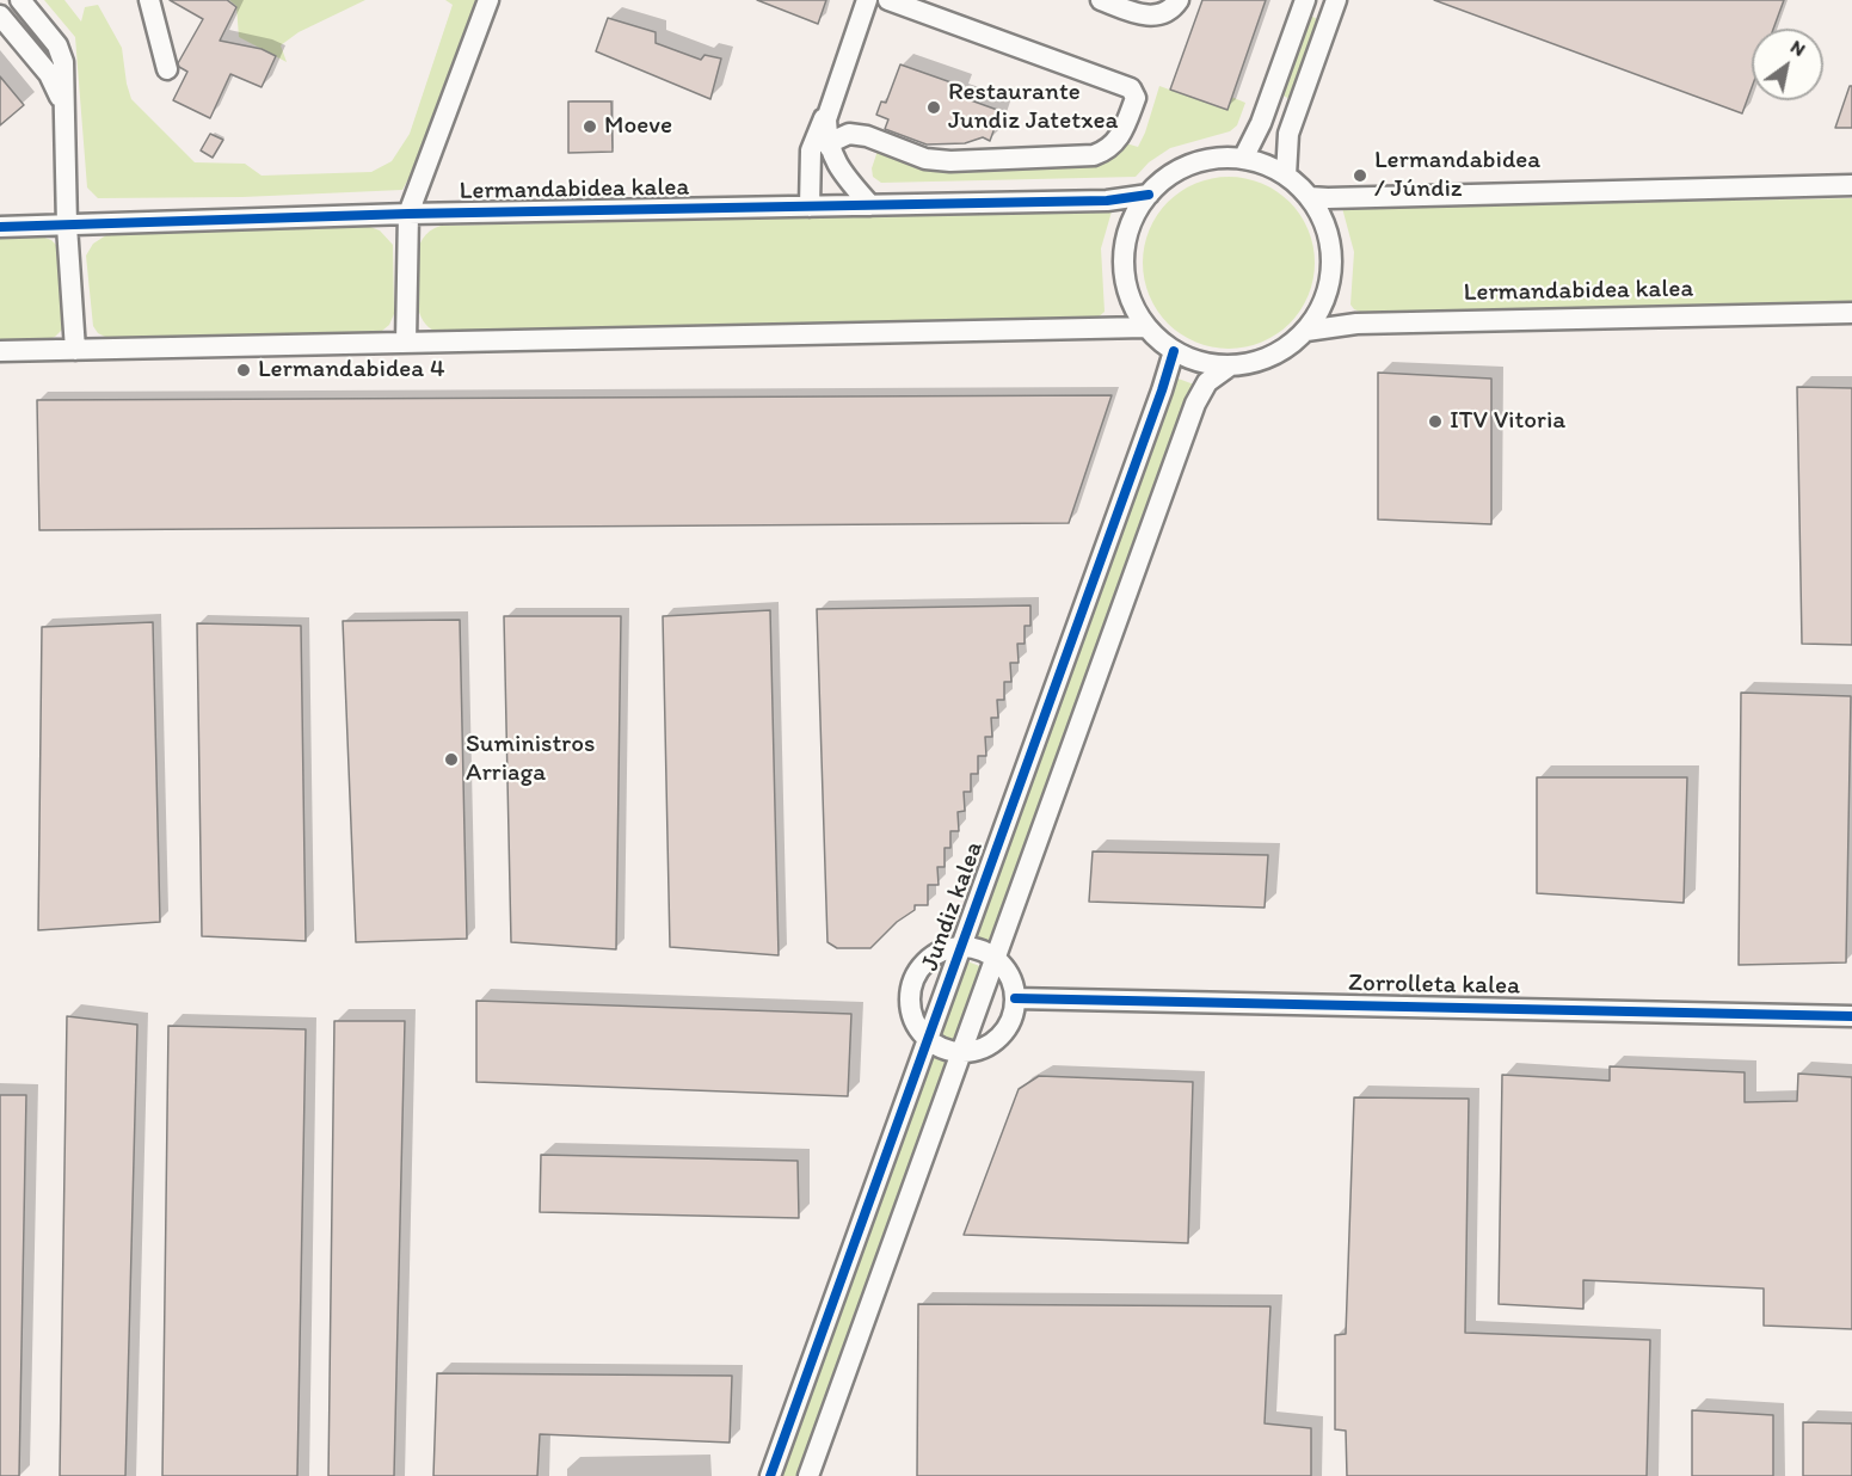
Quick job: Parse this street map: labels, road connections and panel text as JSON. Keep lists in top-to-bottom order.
{
  "streets": {
    "street": ["Lermandabidea kalea", "Jundiz kalea", "Zorrolleta kalea"]
  },
  "crossings": [
    ["Lermandabidea kalea", "Jundiz kalea"]
  ],
  "places": [
    "Restaurante Jundiz Jatetxea",
    "Moeve",
    "Lermandabidea / Júndiz",
    "Lermandabidea 4",
    "ITV Vitoria",
    "Suministros Arriaga"
  ],
  "north": "top right"
}
